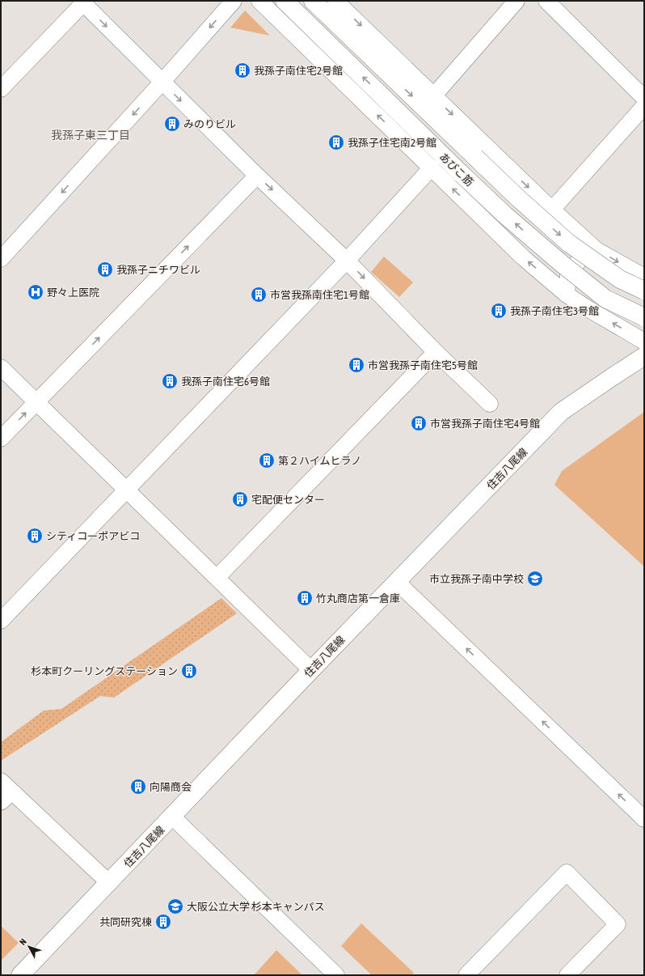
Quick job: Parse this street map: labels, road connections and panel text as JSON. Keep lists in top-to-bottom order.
{
  "streets": {
    "main road": ["あびこ筋", "住吉八尾線"]
  },
  "districts": ["我孫子東三丁目"],
  "places": {
    "building": [
      "我孫子南住宅2号館",
      "みのりビル",
      "我孫子住宅南2号館",
      "我孫子ニチワビル",
      "市営我孫南住宅1号館",
      "我孫子南住宅3号館",
      "市営我孫子南住宅5号館",
      "我孫子南住宅6号館",
      "市営我孫子南住宅4号館",
      "第２ハイムヒラノ",
      "宅配便センター",
      "シティコーポアビコ",
      "竹丸商店第一倉庫",
      "杉本町クーリングステーション",
      "向陽商会",
      "共同研究棟"
    ],
    "hospital": ["野々上医院"],
    "school or university": ["市立我孫子南中学校", "大阪公立大学 杉本キャンパス"]
  },
  "north": "top left"
}
